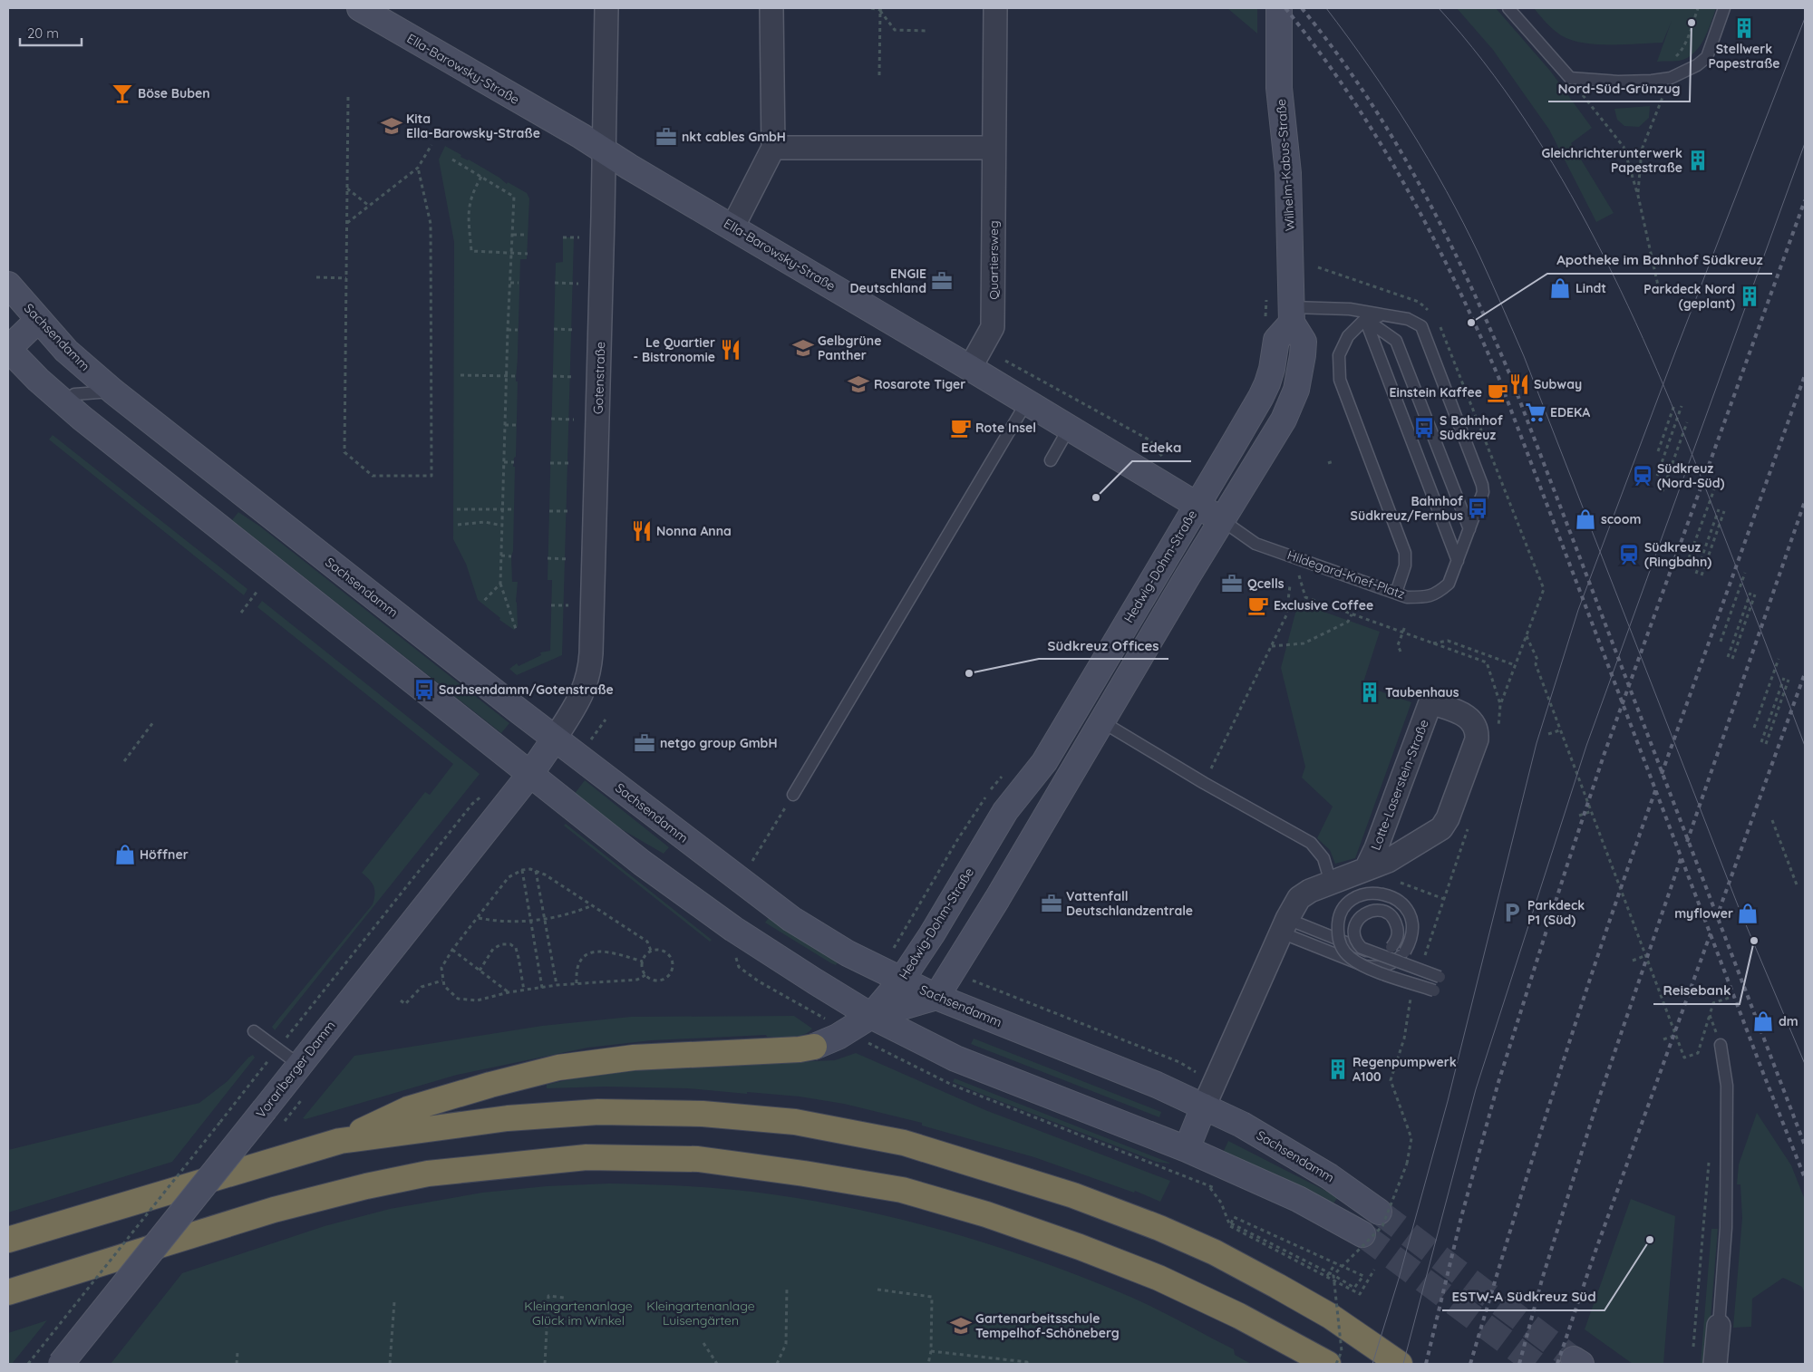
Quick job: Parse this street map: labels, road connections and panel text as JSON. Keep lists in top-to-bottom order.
{
  "streets": {
    "street": [
      "Ella-Barowsky-Straße",
      "Wilhelm-Kabus-Straße",
      "Quartiersweg",
      "Sachsendamm",
      "Gotenstraße",
      "Hedwig-Dohm-Straße",
      "Lotte-Laserstein-Straße",
      "Vorarlberger Damm"
    ],
    "lane": ["Hildegard-Knef-Platz"]
  },
  "crossings": [
    ["Ella-Barowsky-Straße", "Wilhelm-Kabus-Straße"],
    ["Ella-Barowsky-Straße", "Quartiersweg"],
    ["Ella-Barowsky-Straße", "Gotenstraße"],
    ["Ella-Barowsky-Straße", "Hedwig-Dohm-Straße"],
    ["Ella-Barowsky-Straße", "Hildegard-Knef-Platz"],
    ["Wilhelm-Kabus-Straße", "Hildegard-Knef-Platz"],
    ["Sachsendamm", "Gotenstraße"],
    ["Sachsendamm", "Hedwig-Dohm-Straße"],
    ["Sachsendamm", "Lotte-Laserstein-Straße"],
    ["Sachsendamm", "Vorarlberger Damm"],
    ["Gotenstraße", "Vorarlberger Damm"]
  ],
  "parks": ["Kleingartenanlage Glück im Winkel", "Kleingartenanlage Luisengärten"],
  "places": {
    "other": [
      "Nord-Süd-Grünzug",
      "Apotheke im Bahnhof Südkreuz",
      "Edeka",
      "Südkreuz Offices",
      "Reisebank",
      "ESTW-A Südkreuz Süd"
    ],
    "building": [
      "Stellwerk Papestraße",
      "Gleichrichterunterwerk Papestraße",
      "Parkdeck Nord (geplant)",
      "Taubenhaus",
      "Regenpumpwerk A100"
    ],
    "bar": ["Böse Buben"],
    "school or university": [
      "Kita Ella-Barowsky-Straße",
      "Gelbgrüne Panther",
      "Rosarote Tiger",
      "Gartenarbeitsschule Tempelhof-Schöneberg"
    ],
    "office": [
      "nkt cables GmbH",
      "ENGIE Deutschland",
      "Qcells",
      "netgo group GmbH",
      "Vattenfall Deutschlandzentrale"
    ],
    "shop": [
      "Lindt",
      "scoom",
      "Höffner",
      "myflower",
      "dm"
    ],
    "restaurant": ["Le Quartier - Bistronomie", "Subway", "Nonna Anna"],
    "cafe": ["Einstein Kaffee", "Rote Insel", "Exclusive Coffee"],
    "supermarket": ["EDEKA"],
    "bus stop": ["S Bahnhof Südkreuz", "Bahnhof Südkreuz/Fernbus", "Sachsendamm/Gotenstraße"],
    "station": ["Südkreuz (Nord-Süd)", "Südkreuz (Ringbahn)"],
    "parking": ["Parkdeck P1 (Süd)"]
  },
  "scale_bar": "20 m"
}
